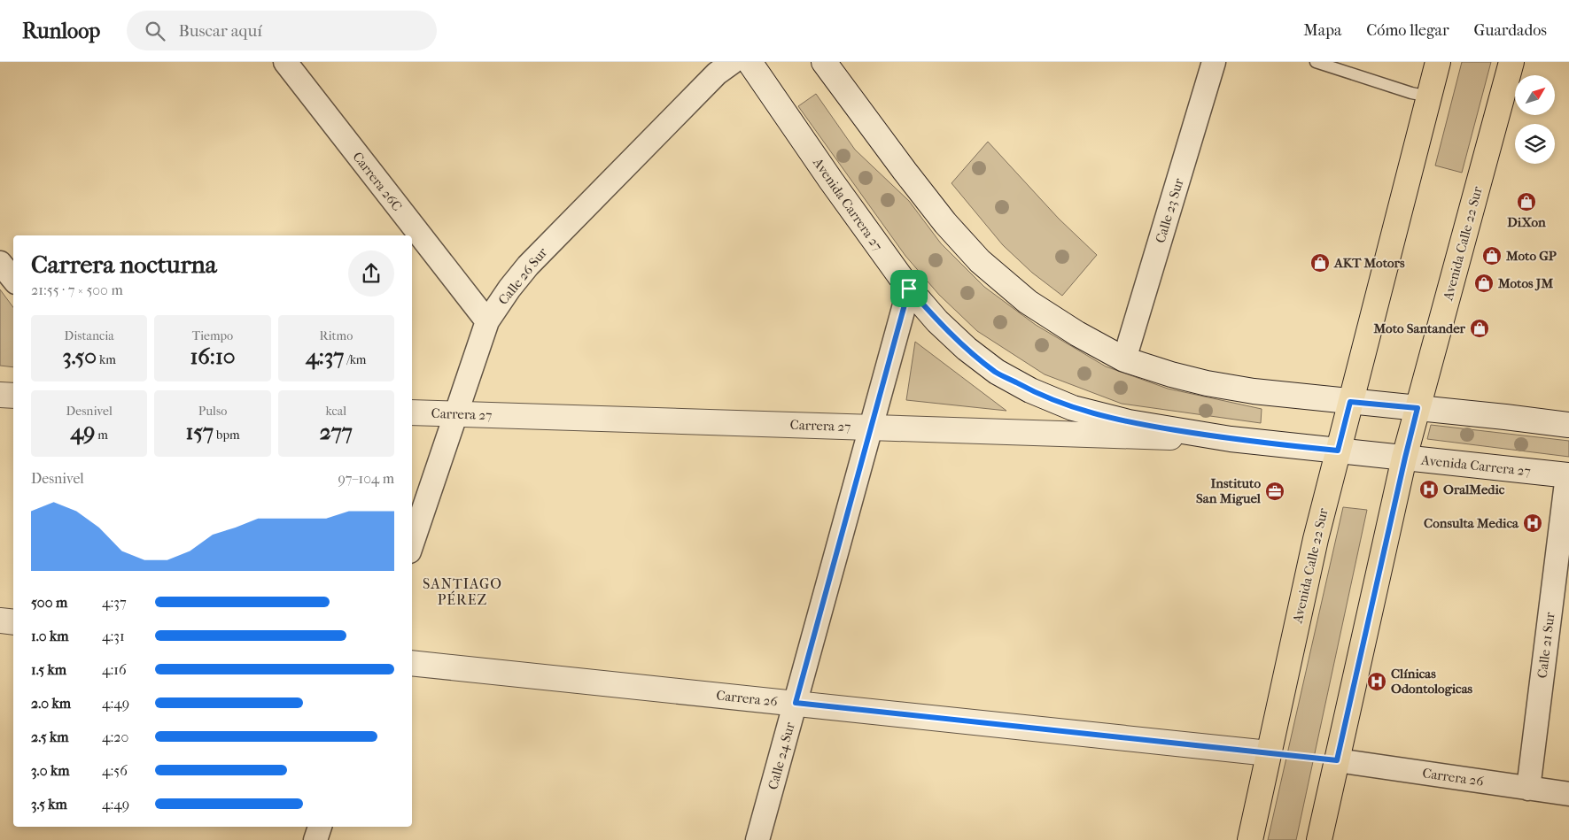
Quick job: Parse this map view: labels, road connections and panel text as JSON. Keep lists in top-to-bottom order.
{
  "streets": {
    "main road": [
      "Avenida Carrera 27",
      "Avenida Calle 22 Sur",
      "Carrera 27",
      "Carrera 26"
    ],
    "street": [
      "Carrera 26C",
      "Calle 23 Sur",
      "Calle 26 Sur",
      "Calle 21 Sur",
      "Calle 24 Sur"
    ]
  },
  "crossings": [
    ["Carrera 26C", "Calle 26 Sur"],
    ["Avenida Carrera 27", "Avenida Calle 22 Sur"],
    ["Avenida Carrera 27", "Carrera 27"],
    ["Avenida Carrera 27", "Calle 21 Sur"],
    ["Avenida Carrera 27", "Calle 24 Sur"],
    ["Avenida Calle 22 Sur", "Carrera 26"],
    ["Calle 26 Sur", "Carrera 27"],
    ["Carrera 27", "Calle 24 Sur"],
    ["Calle 21 Sur", "Carrera 26"],
    ["Carrera 26", "Calle 24 Sur"]
  ],
  "districts": ["SANTIAGO PÉREZ"],
  "places": {
    "shop": [
      "DiXon",
      "Moto GP",
      "AKT Motors",
      "Motos JM",
      "Moto Santander"
    ],
    "hospital": ["OralMedic", "Consulta Medica", "Clínicas Odontologicas"],
    "office": ["Instituto San Miguel"]
  },
  "north": "top right",
  "page": {
    "header": "Runloop",
    "search": "Buscar aquí",
    "nav": ["Mapa", "Cómo llegar", "Guardados"],
    "heading": ["Carrera nocturna", "21:55 · 7 × 500 m"],
    "stats": [
      ["Distancia", "3.50 km"],
      ["Tiempo", "16:10"],
      ["Ritmo", "4:37 /km"],
      ["Desnivel", "49 m"],
      ["Pulso", "157 bpm"],
      ["kcal", "277"]
    ],
    "chart": ["Desnivel", "97–104 m"],
    "list": [
      {
        "name": "500 m",
        "note": "4:37"
      },
      {
        "name": "1.0 km",
        "note": "4:31"
      },
      {
        "name": "1.5 km",
        "note": "4:16"
      },
      {
        "name": "2.0 km",
        "note": "4:49"
      },
      {
        "name": "2.5 km",
        "note": "4:20"
      },
      {
        "name": "3.0 km",
        "note": "4:56"
      },
      {
        "name": "3.5 km",
        "note": "4:49"
      }
    ]
  }
}
